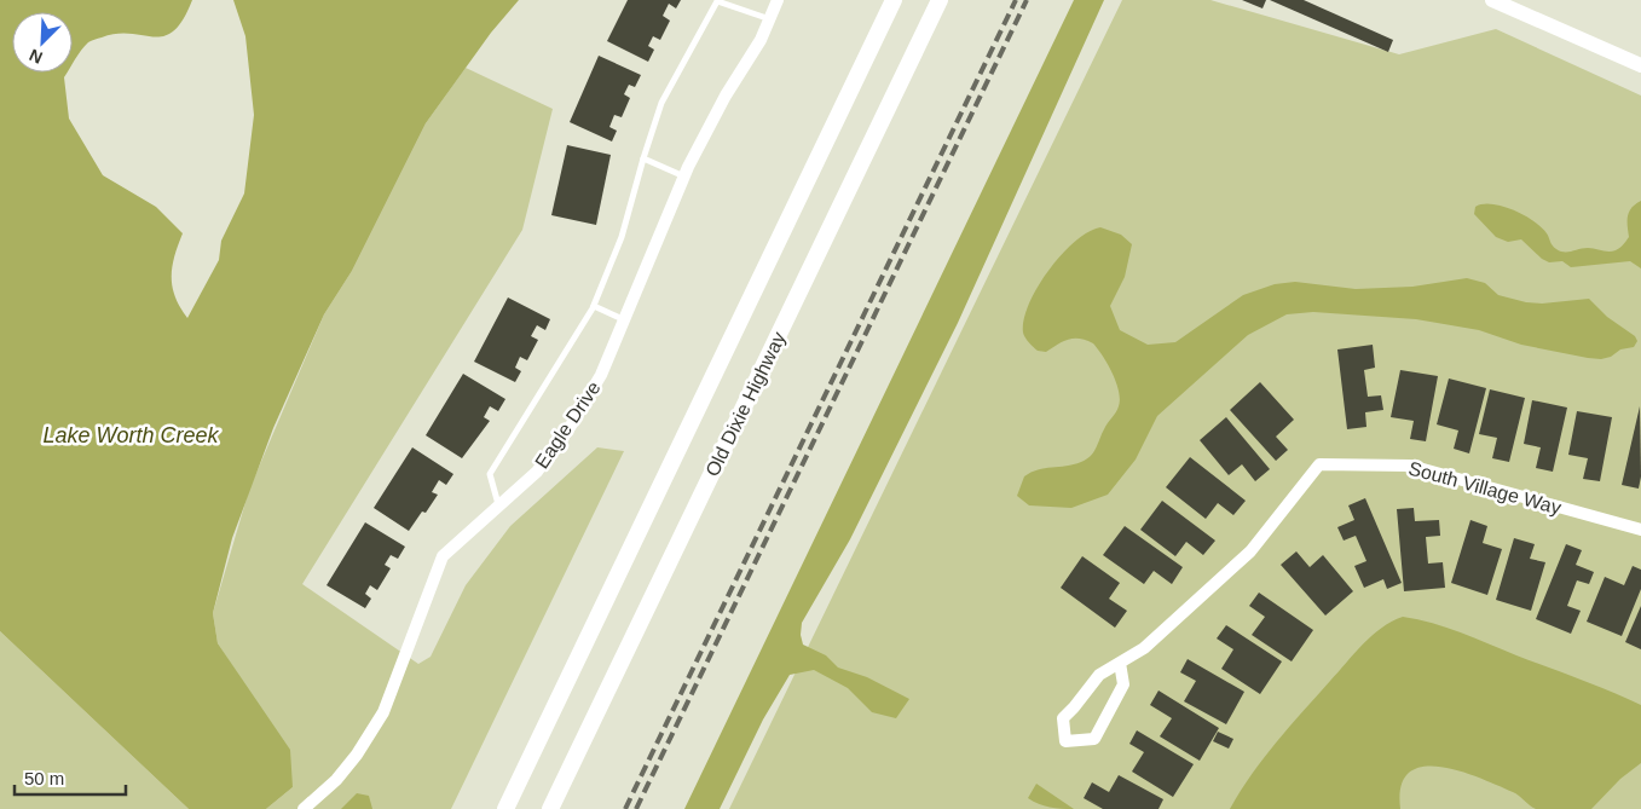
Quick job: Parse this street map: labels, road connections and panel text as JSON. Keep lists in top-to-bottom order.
{
  "streets": {
    "main road": ["Old Dixie Highway"],
    "street": ["Eagle Drive", "South Village Way"]
  },
  "water": ["Lake Worth Creek"],
  "scale_bar": "50 m",
  "north": "bottom left"
}
